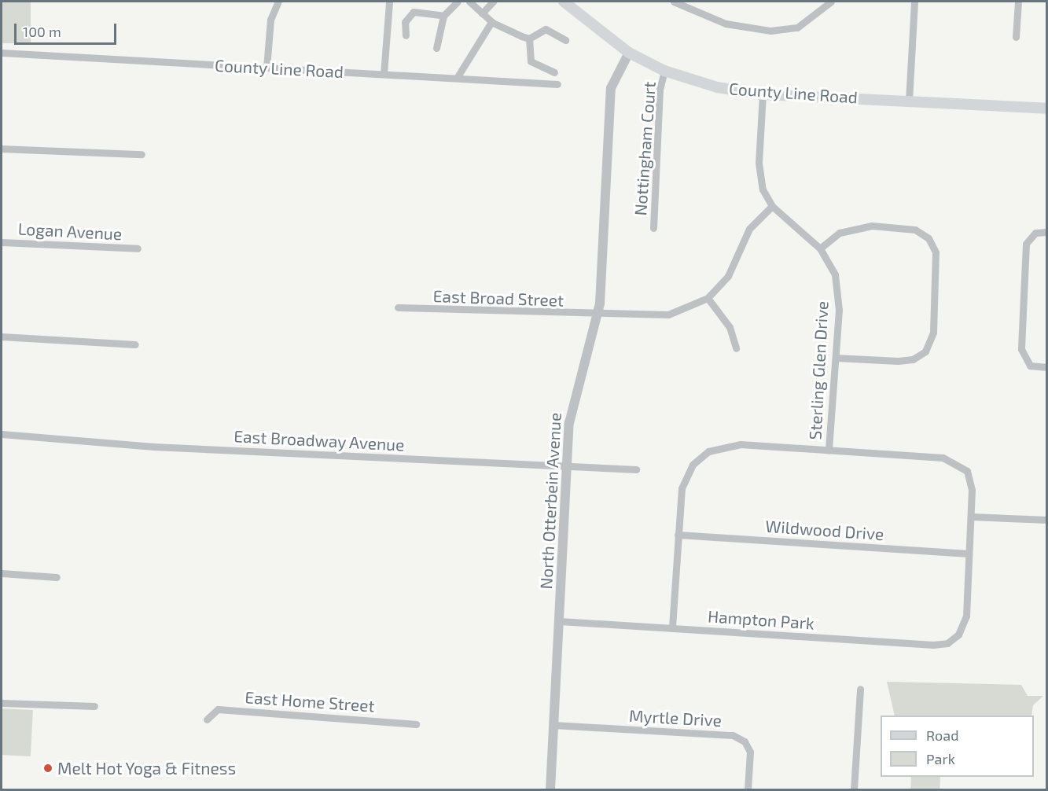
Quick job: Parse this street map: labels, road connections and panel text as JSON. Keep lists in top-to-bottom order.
{
  "streets": {
    "main road": ["County Line Road"],
    "street": [
      "Nottingham Court",
      "Logan Avenue",
      "East Broad Street",
      "Sterling Glen Drive",
      "East Broadway Avenue",
      "North Otterbein Avenue",
      "Wildwood Drive",
      "Hampton Park",
      "East Home Street",
      "Myrtle Drive"
    ]
  },
  "crossings": [
    ["County Line Road", "Nottingham Court"],
    ["County Line Road", "Sterling Glen Drive"],
    ["County Line Road", "North Otterbein Avenue"],
    ["East Broad Street", "North Otterbein Avenue"],
    ["East Broadway Avenue", "North Otterbein Avenue"],
    ["North Otterbein Avenue", "Hampton Park"],
    ["North Otterbein Avenue", "Myrtle Drive"],
    ["Wildwood Drive", "Hampton Park"]
  ],
  "places": ["Melt Hot Yoga & Fitness"],
  "legend": ["Road", "Park"],
  "scale_bar": "100 m"
}
